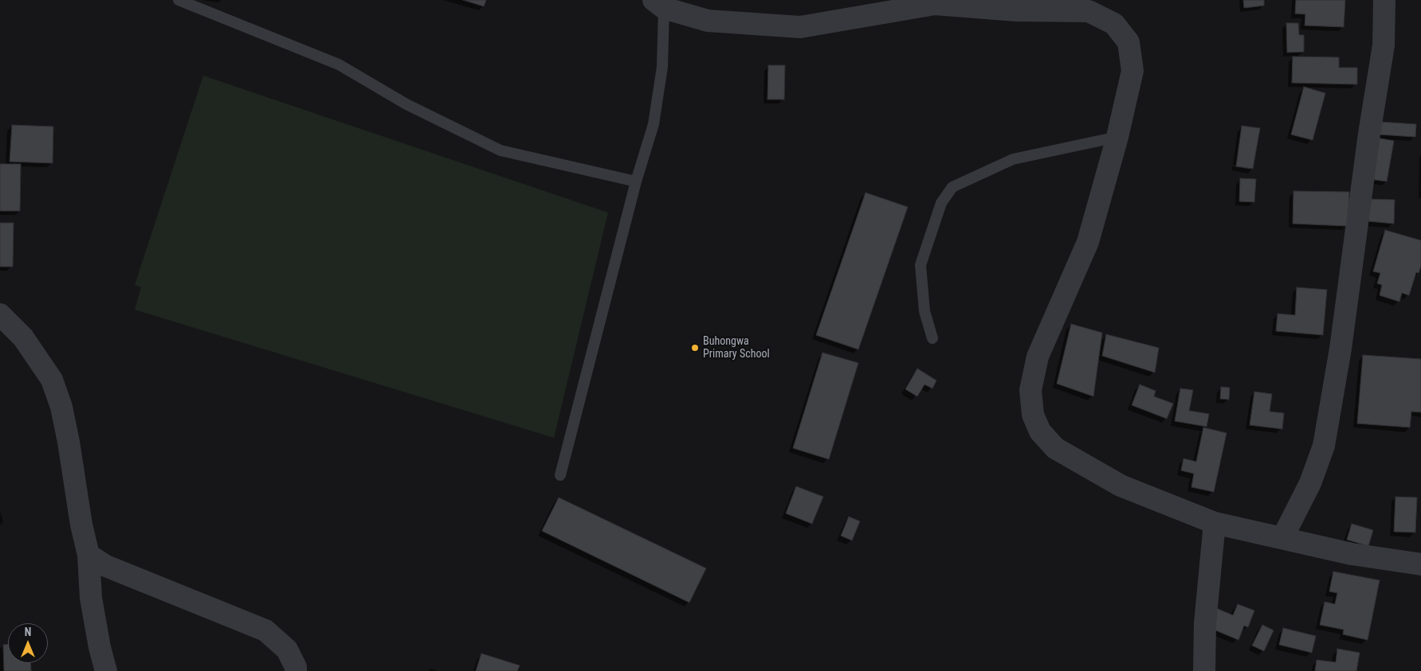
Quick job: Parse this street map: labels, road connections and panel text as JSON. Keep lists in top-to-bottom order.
{
  "places": ["Buhongwa Primary School"],
  "north": "top"
}
